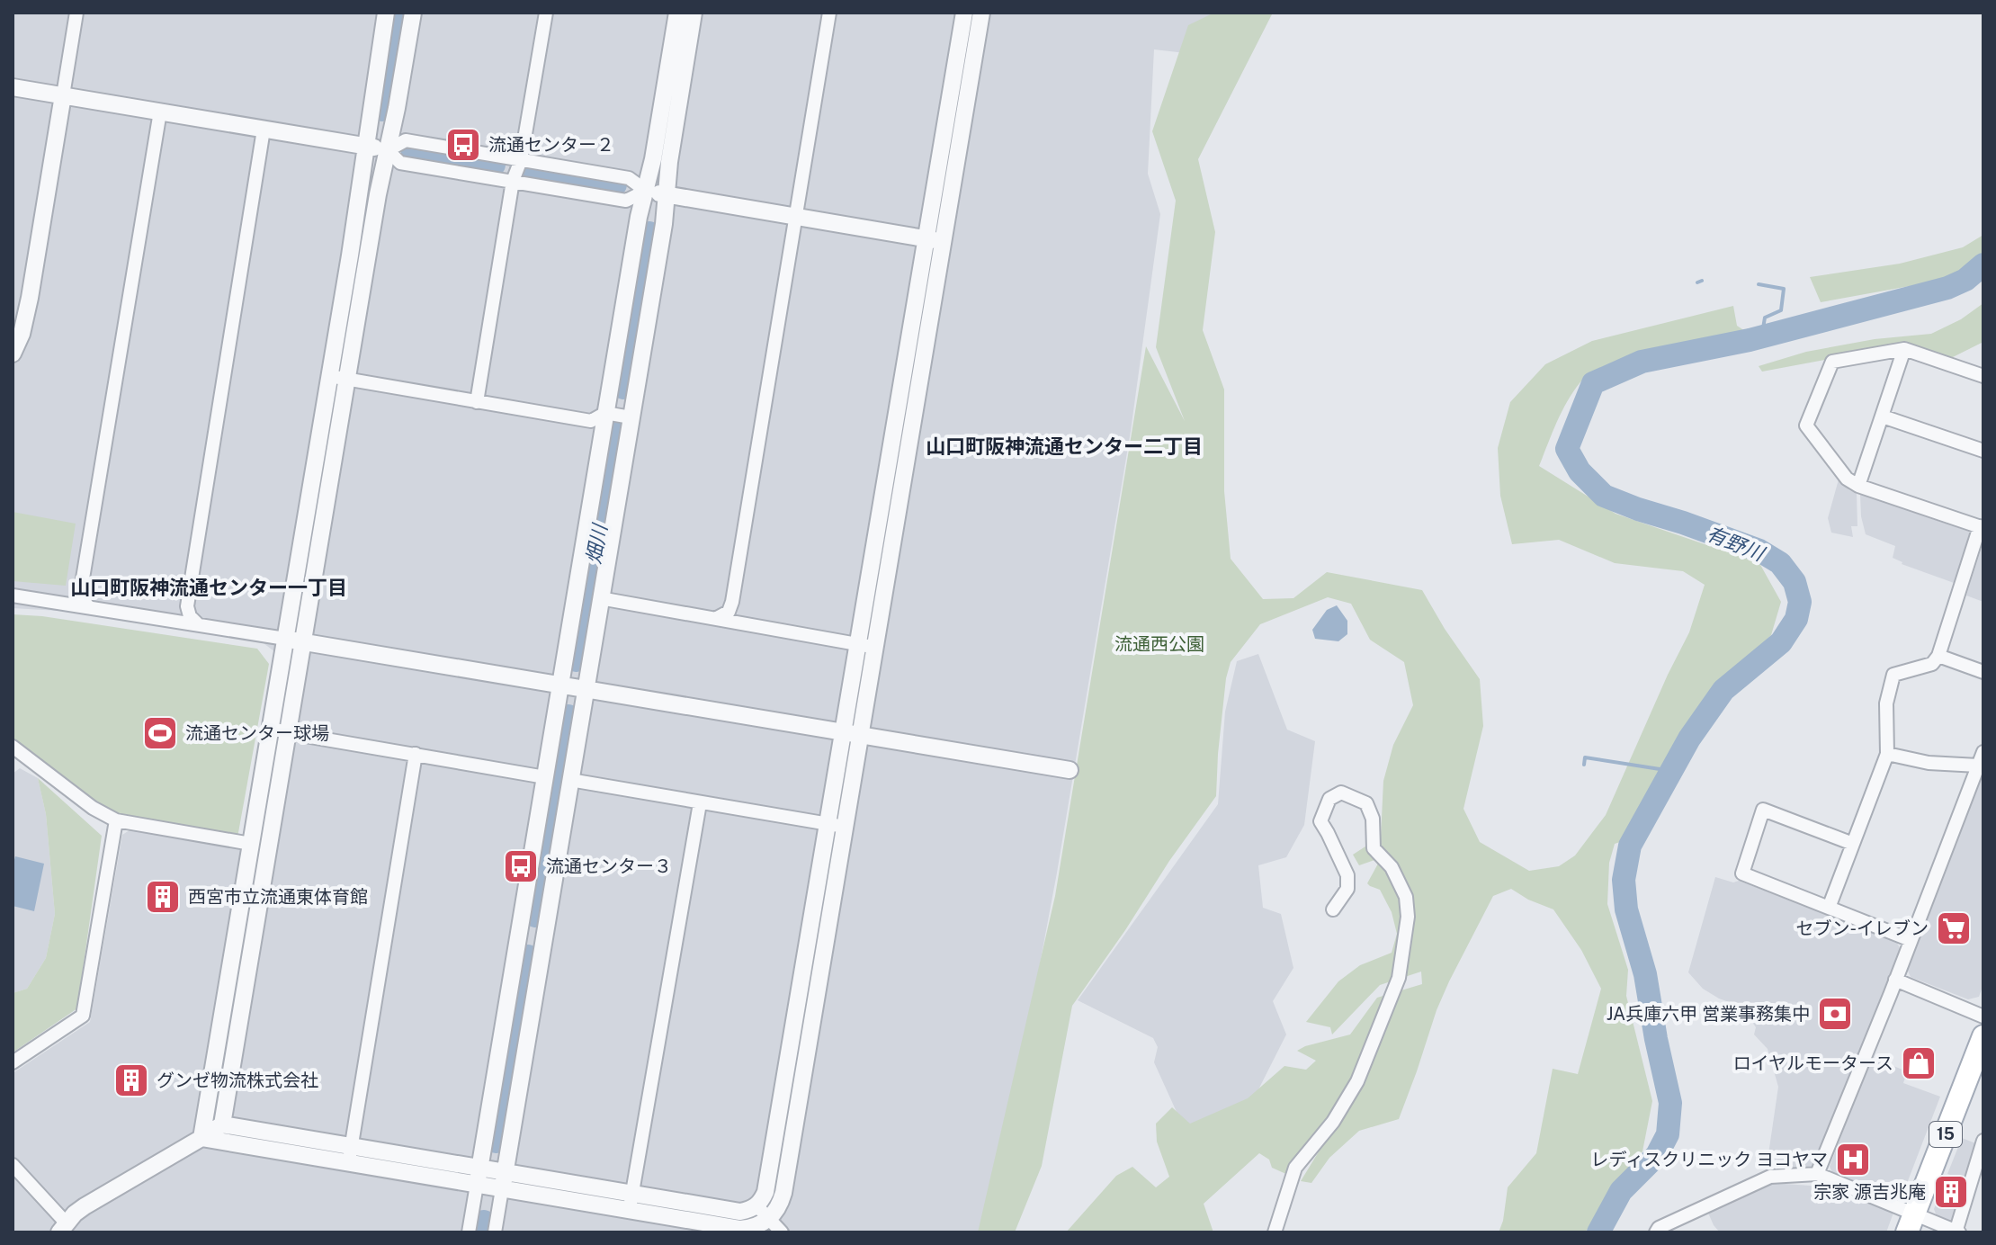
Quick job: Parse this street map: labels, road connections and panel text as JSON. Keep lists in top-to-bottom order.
{
  "streets": {
    "main road": ["15"]
  },
  "districts": ["山口町阪神流通センター二丁目", "山口町阪神流通センター一丁目"],
  "water": ["有野川", "畑川"],
  "parks": ["流通西公園"],
  "places": {
    "bus stop": ["流通センター２", "流通センター３"],
    "sports": ["流通センター球場"],
    "building": ["西宮市立流通東体育館", "グンゼ物流株式会社", "宗家 源吉兆庵"],
    "supermarket": ["セブン-イレブン"],
    "bank": ["JA兵庫六甲 営業事務集中"],
    "shop": ["ロイヤルモータース"],
    "hospital": ["レディスクリニック ヨコヤマ"]
  }
}
